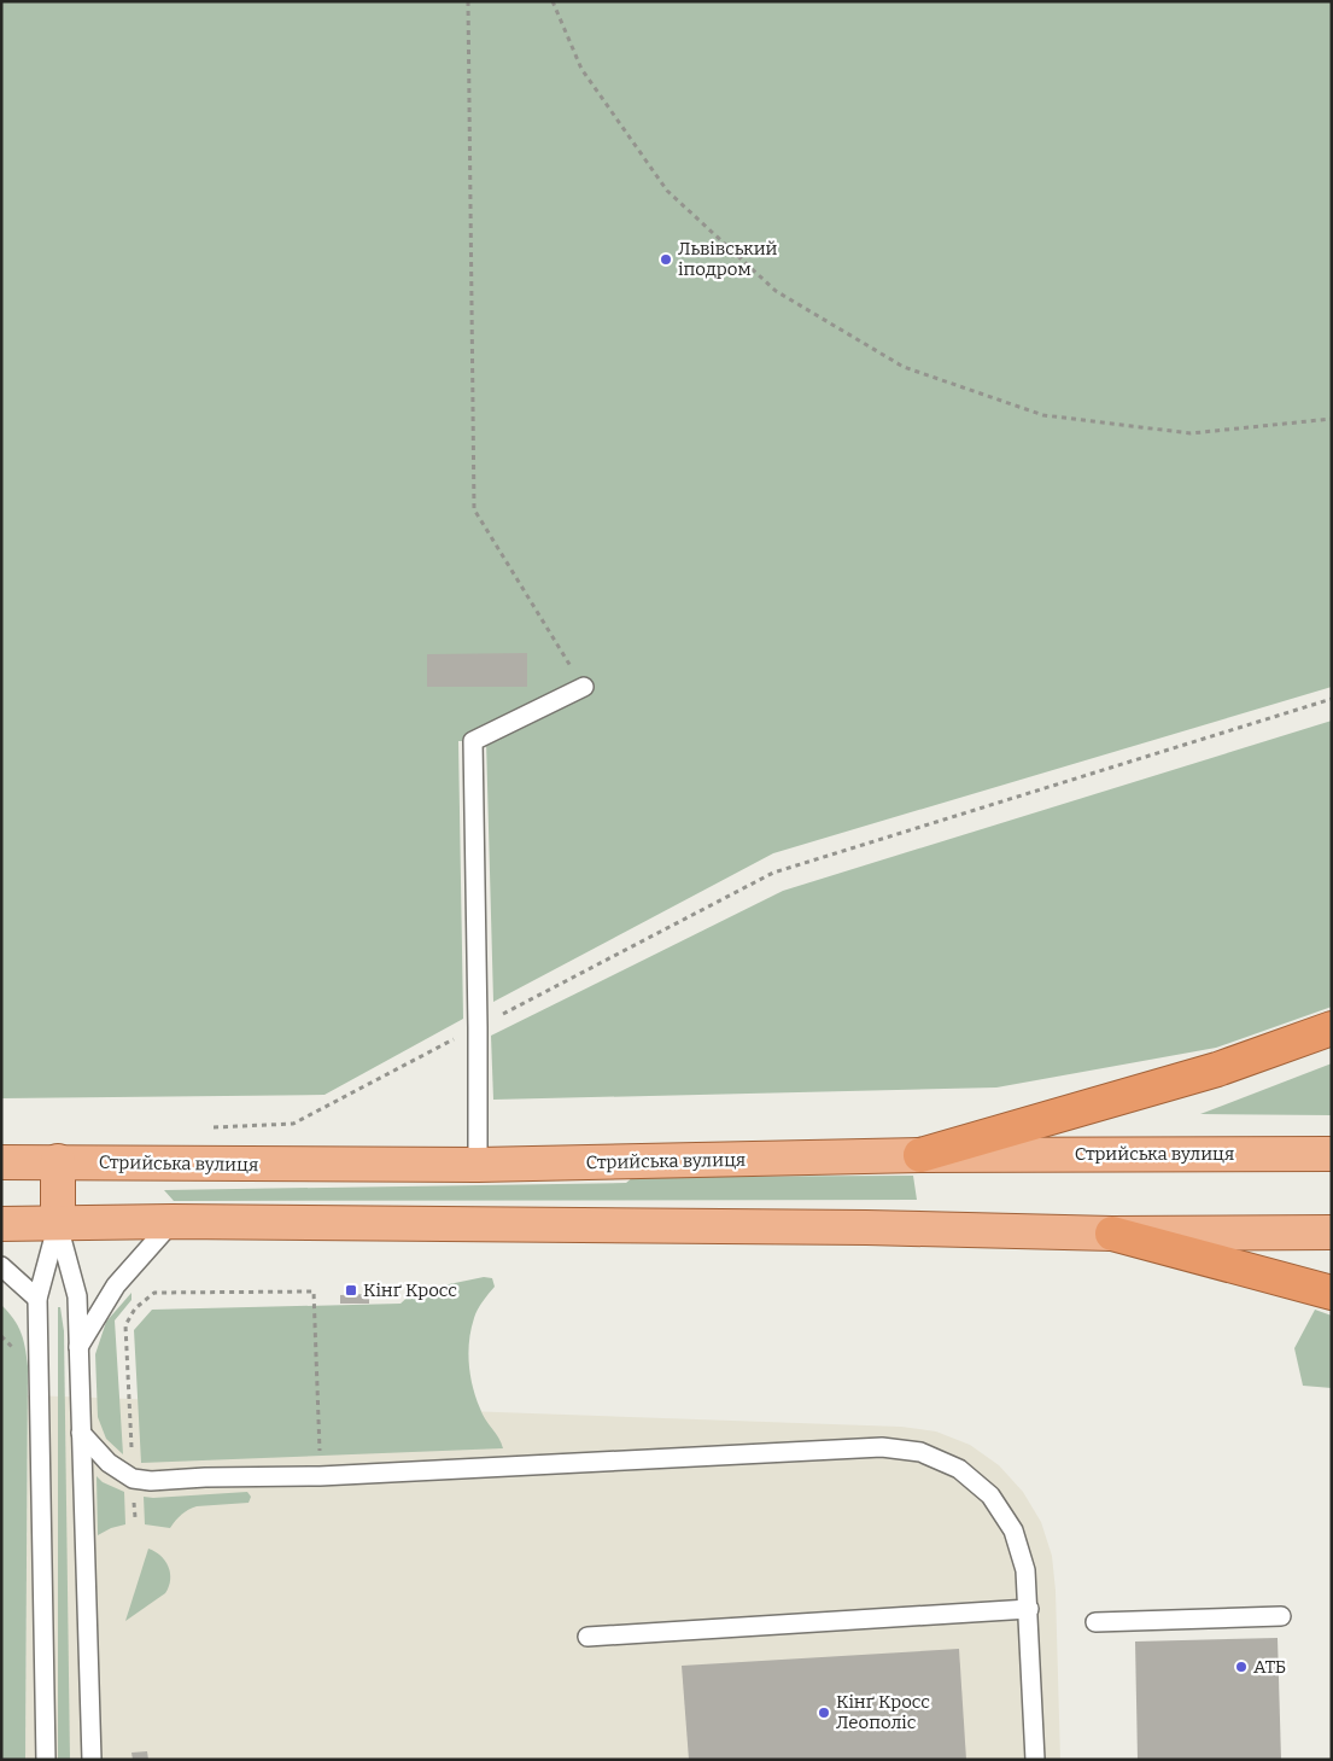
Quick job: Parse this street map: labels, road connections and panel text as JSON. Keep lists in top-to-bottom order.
{
  "streets": {
    "main road": ["Стрийська вулиця"]
  },
  "places": {
    "other": ["Львівський іподром", "АТБ", "Кінґ Кросс Леополіс"],
    "transit": ["Кінґ Кросс"]
  }
}
